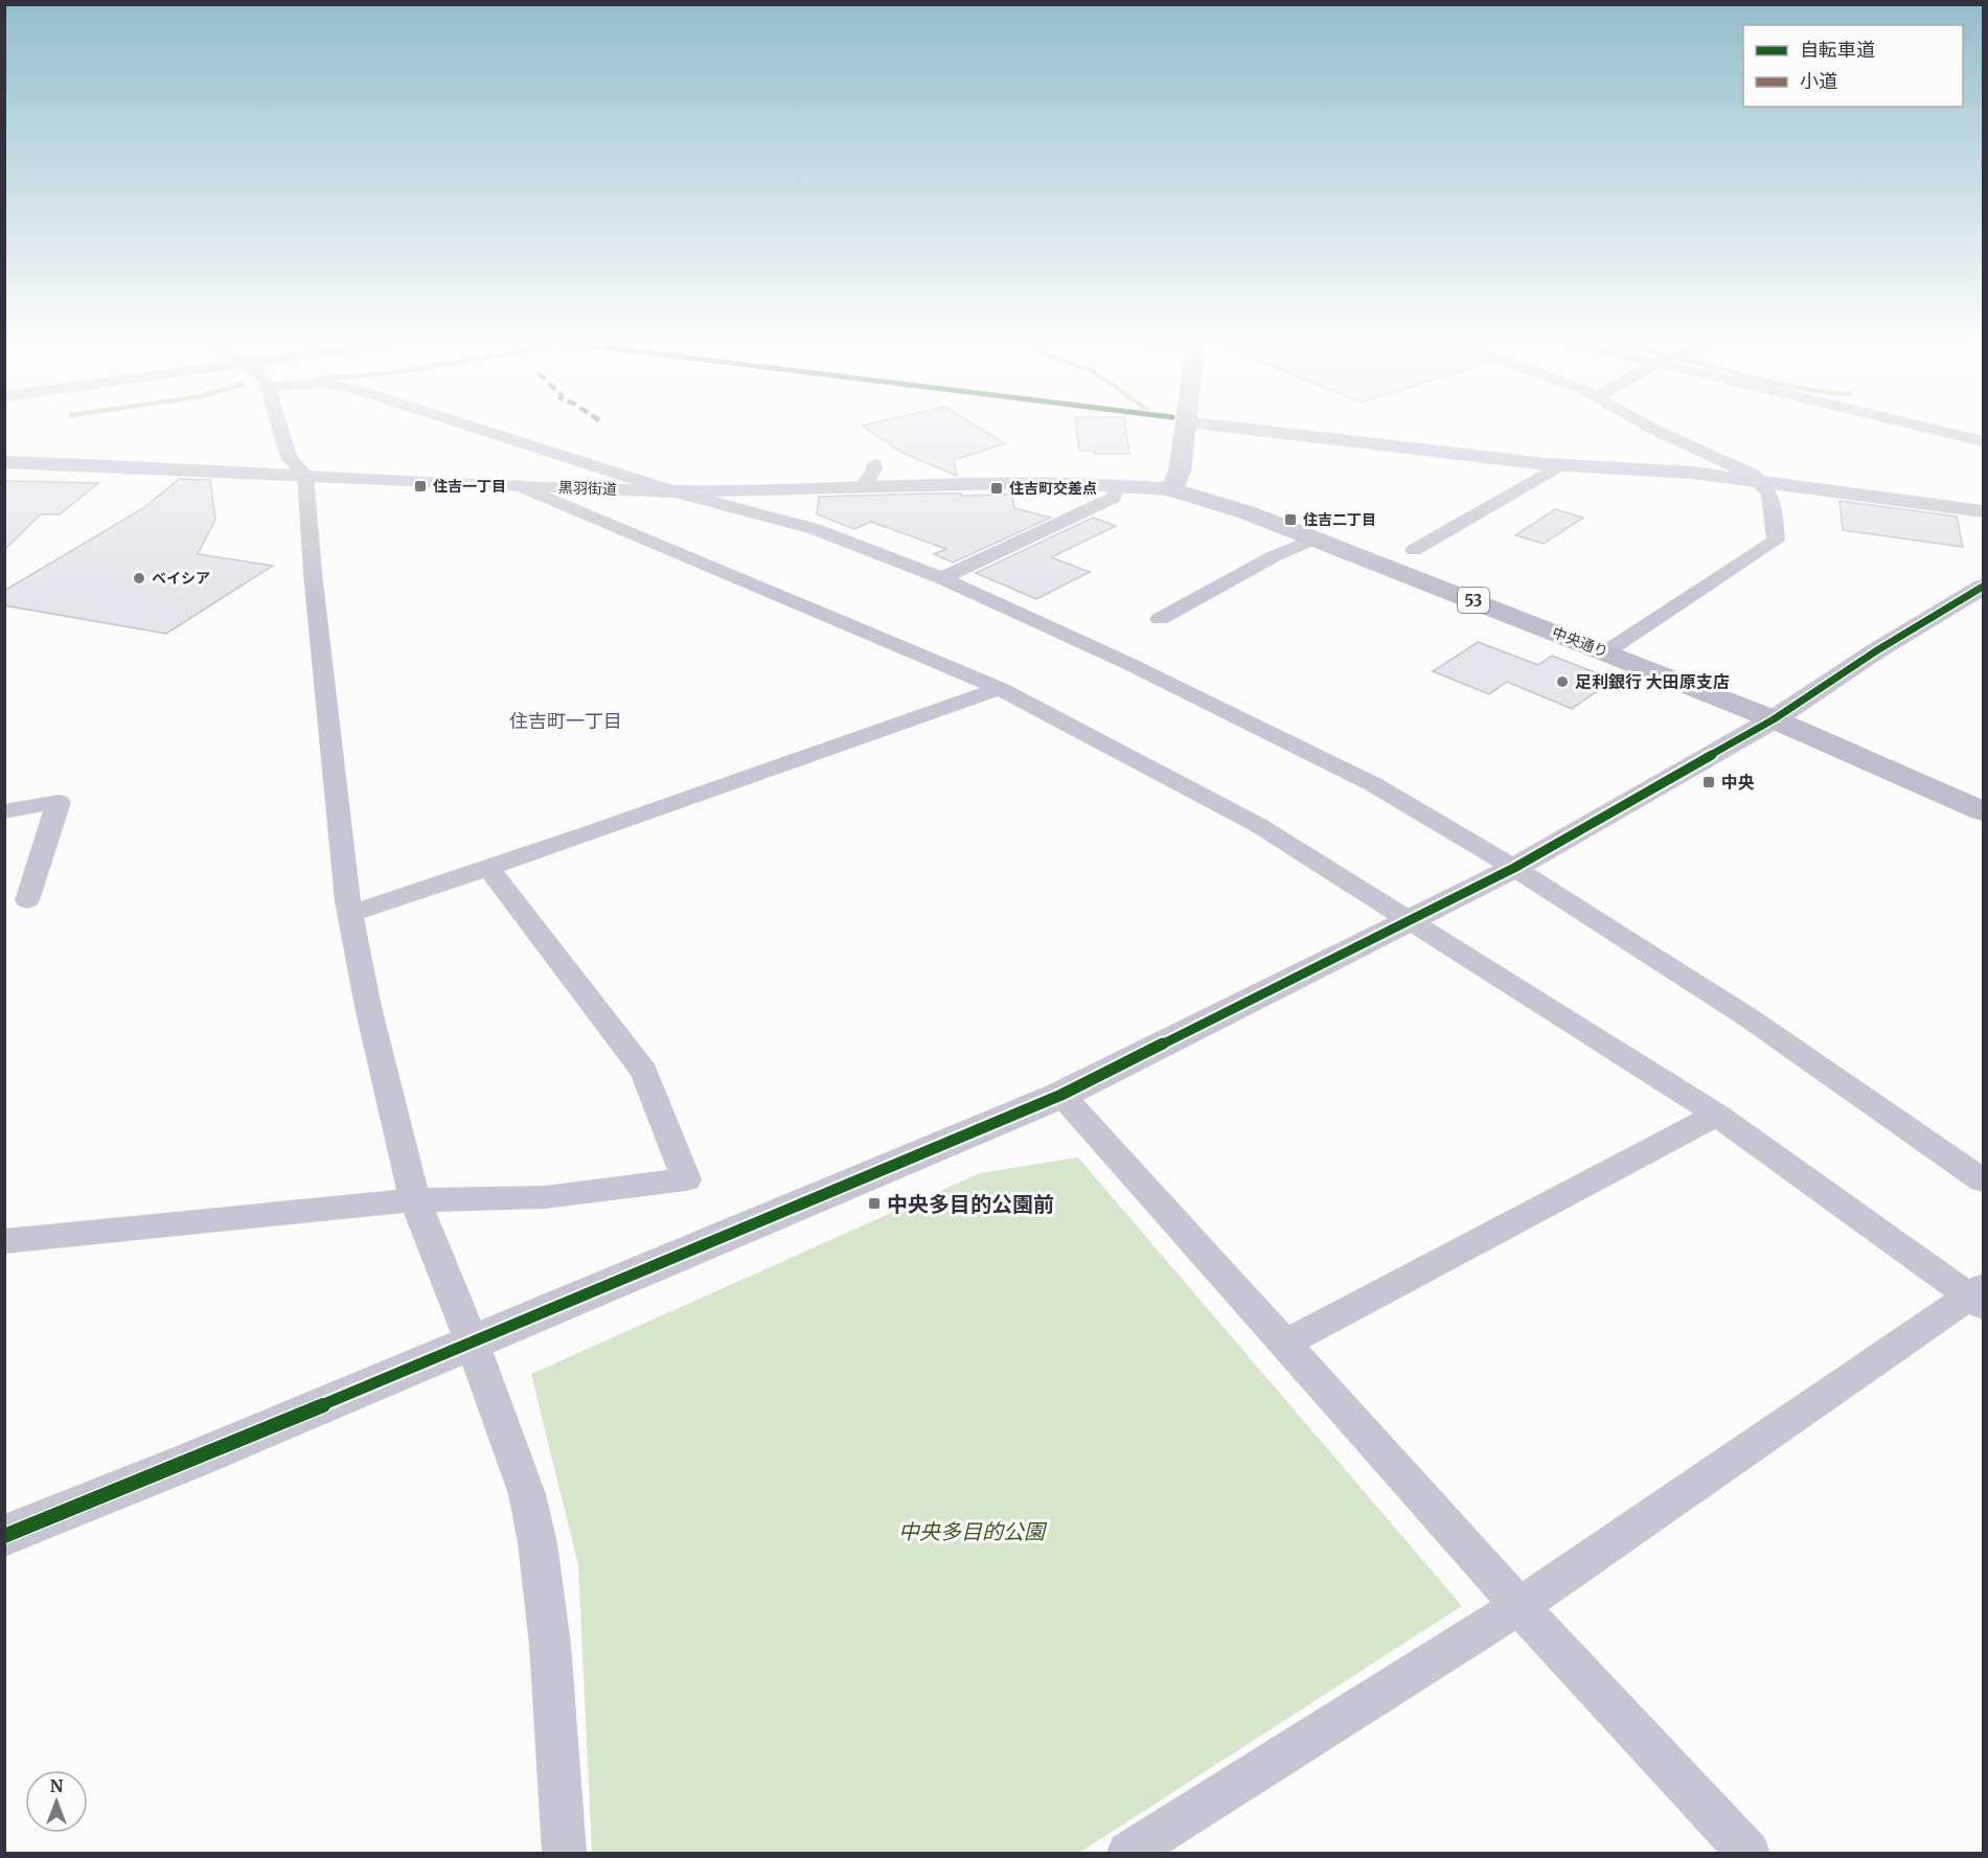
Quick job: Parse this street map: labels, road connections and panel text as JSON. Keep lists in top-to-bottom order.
{
  "streets": {
    "main road": ["53", "中央通り"],
    "street": ["黒羽街道"]
  },
  "crossings": [
    ["黒羽街道", "中央通り"]
  ],
  "districts": ["住吉町一丁目"],
  "parks": ["中央多目的公園"],
  "places": {
    "transit": [
      "住吉一丁目",
      "住吉町交差点",
      "住吉二丁目",
      "中央",
      "中央多目的公園前"
    ],
    "other": ["ベイシア", "足利銀行 大田原支店"]
  },
  "legend": ["自転車道", "小道"],
  "north": "top"
}
